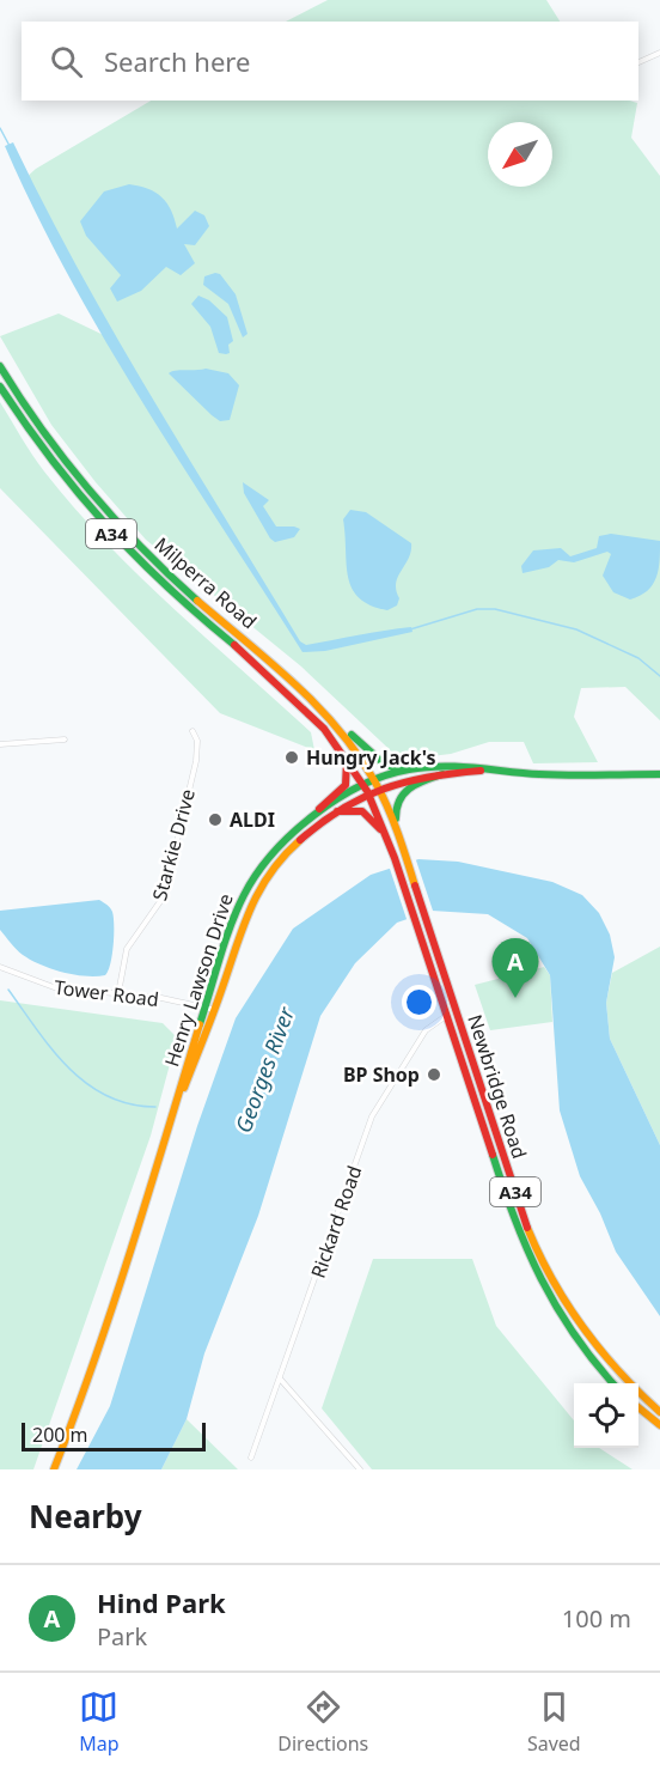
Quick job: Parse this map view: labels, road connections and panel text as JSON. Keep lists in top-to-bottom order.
{
  "streets": {
    "main road": [
      "A34",
      "Milperra Road",
      "Henry Lawson Drive",
      "Newbridge Road"
    ],
    "street": ["Starkie Drive", "Tower Road", "Rickard Road"]
  },
  "crossings": [
    ["Milperra Road", "Henry Lawson Drive"],
    ["Milperra Road", "Newbridge Road"],
    ["Starkie Drive", "Tower Road"],
    ["Henry Lawson Drive", "Tower Road"],
    ["Henry Lawson Drive", "Newbridge Road"],
    ["Newbridge Road", "Rickard Road"]
  ],
  "water": ["Georges River"],
  "places": ["Hungry Jack's", "ALDI", "BP Shop"],
  "scale_bar": "200 m",
  "north": "bottom left",
  "page": {
    "search": "Search here",
    "pins": "A",
    "scale": "200 m",
    "heading": "Nearby",
    "list": [
      {
        "mark": "A",
        "name": "Hind Park",
        "note": "Park",
        "value": "100 m"
      }
    ],
    "nav": ["Map", "Directions", "Saved"]
  }
}
